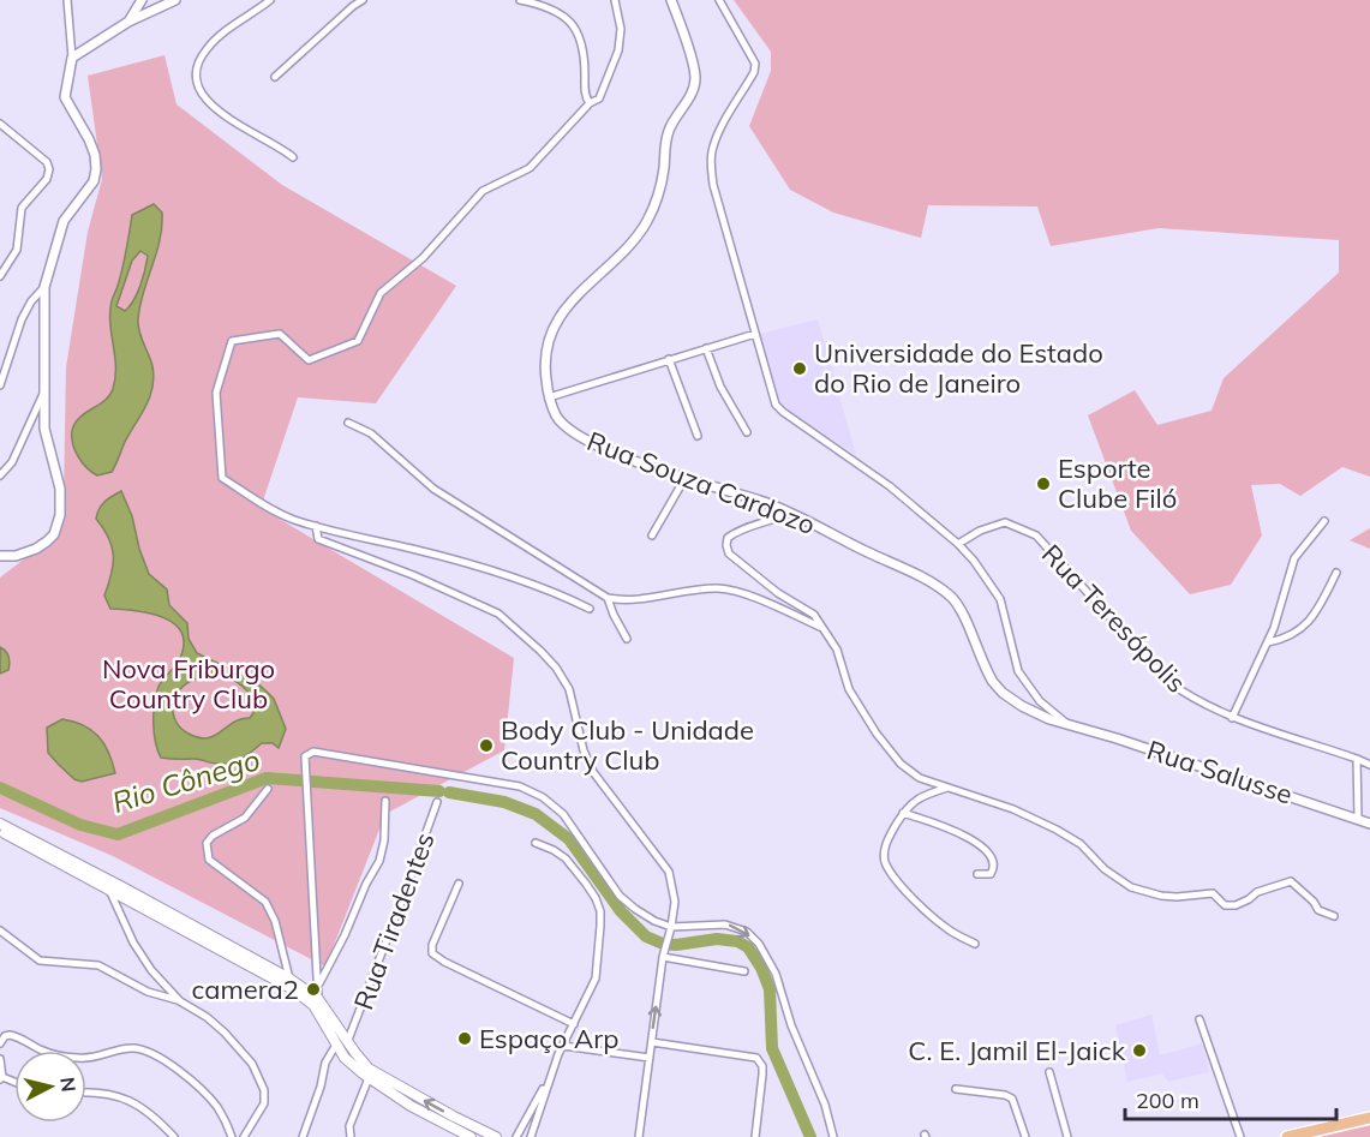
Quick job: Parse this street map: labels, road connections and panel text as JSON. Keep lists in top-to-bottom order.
{
  "streets": {
    "street": [
      "Rua Souza Cardozo",
      "Rua Teresópolis",
      "Rua Salusse",
      "Rua Tiradentes"
    ]
  },
  "crossings": [
    ["Rua Souza Cardozo", "Rua Salusse"]
  ],
  "water": ["Rio Cônego"],
  "parks": ["Nova Friburgo Country Club"],
  "places": [
    "Universidade do Estado do Rio de Janeiro",
    "Esporte Clube Filó",
    "Body Club - Unidade Country Club",
    "camera2",
    "Espaço Arp",
    "C. E. Jamil El-Jaick"
  ],
  "scale_bar": "200 m",
  "north": "right"
}
